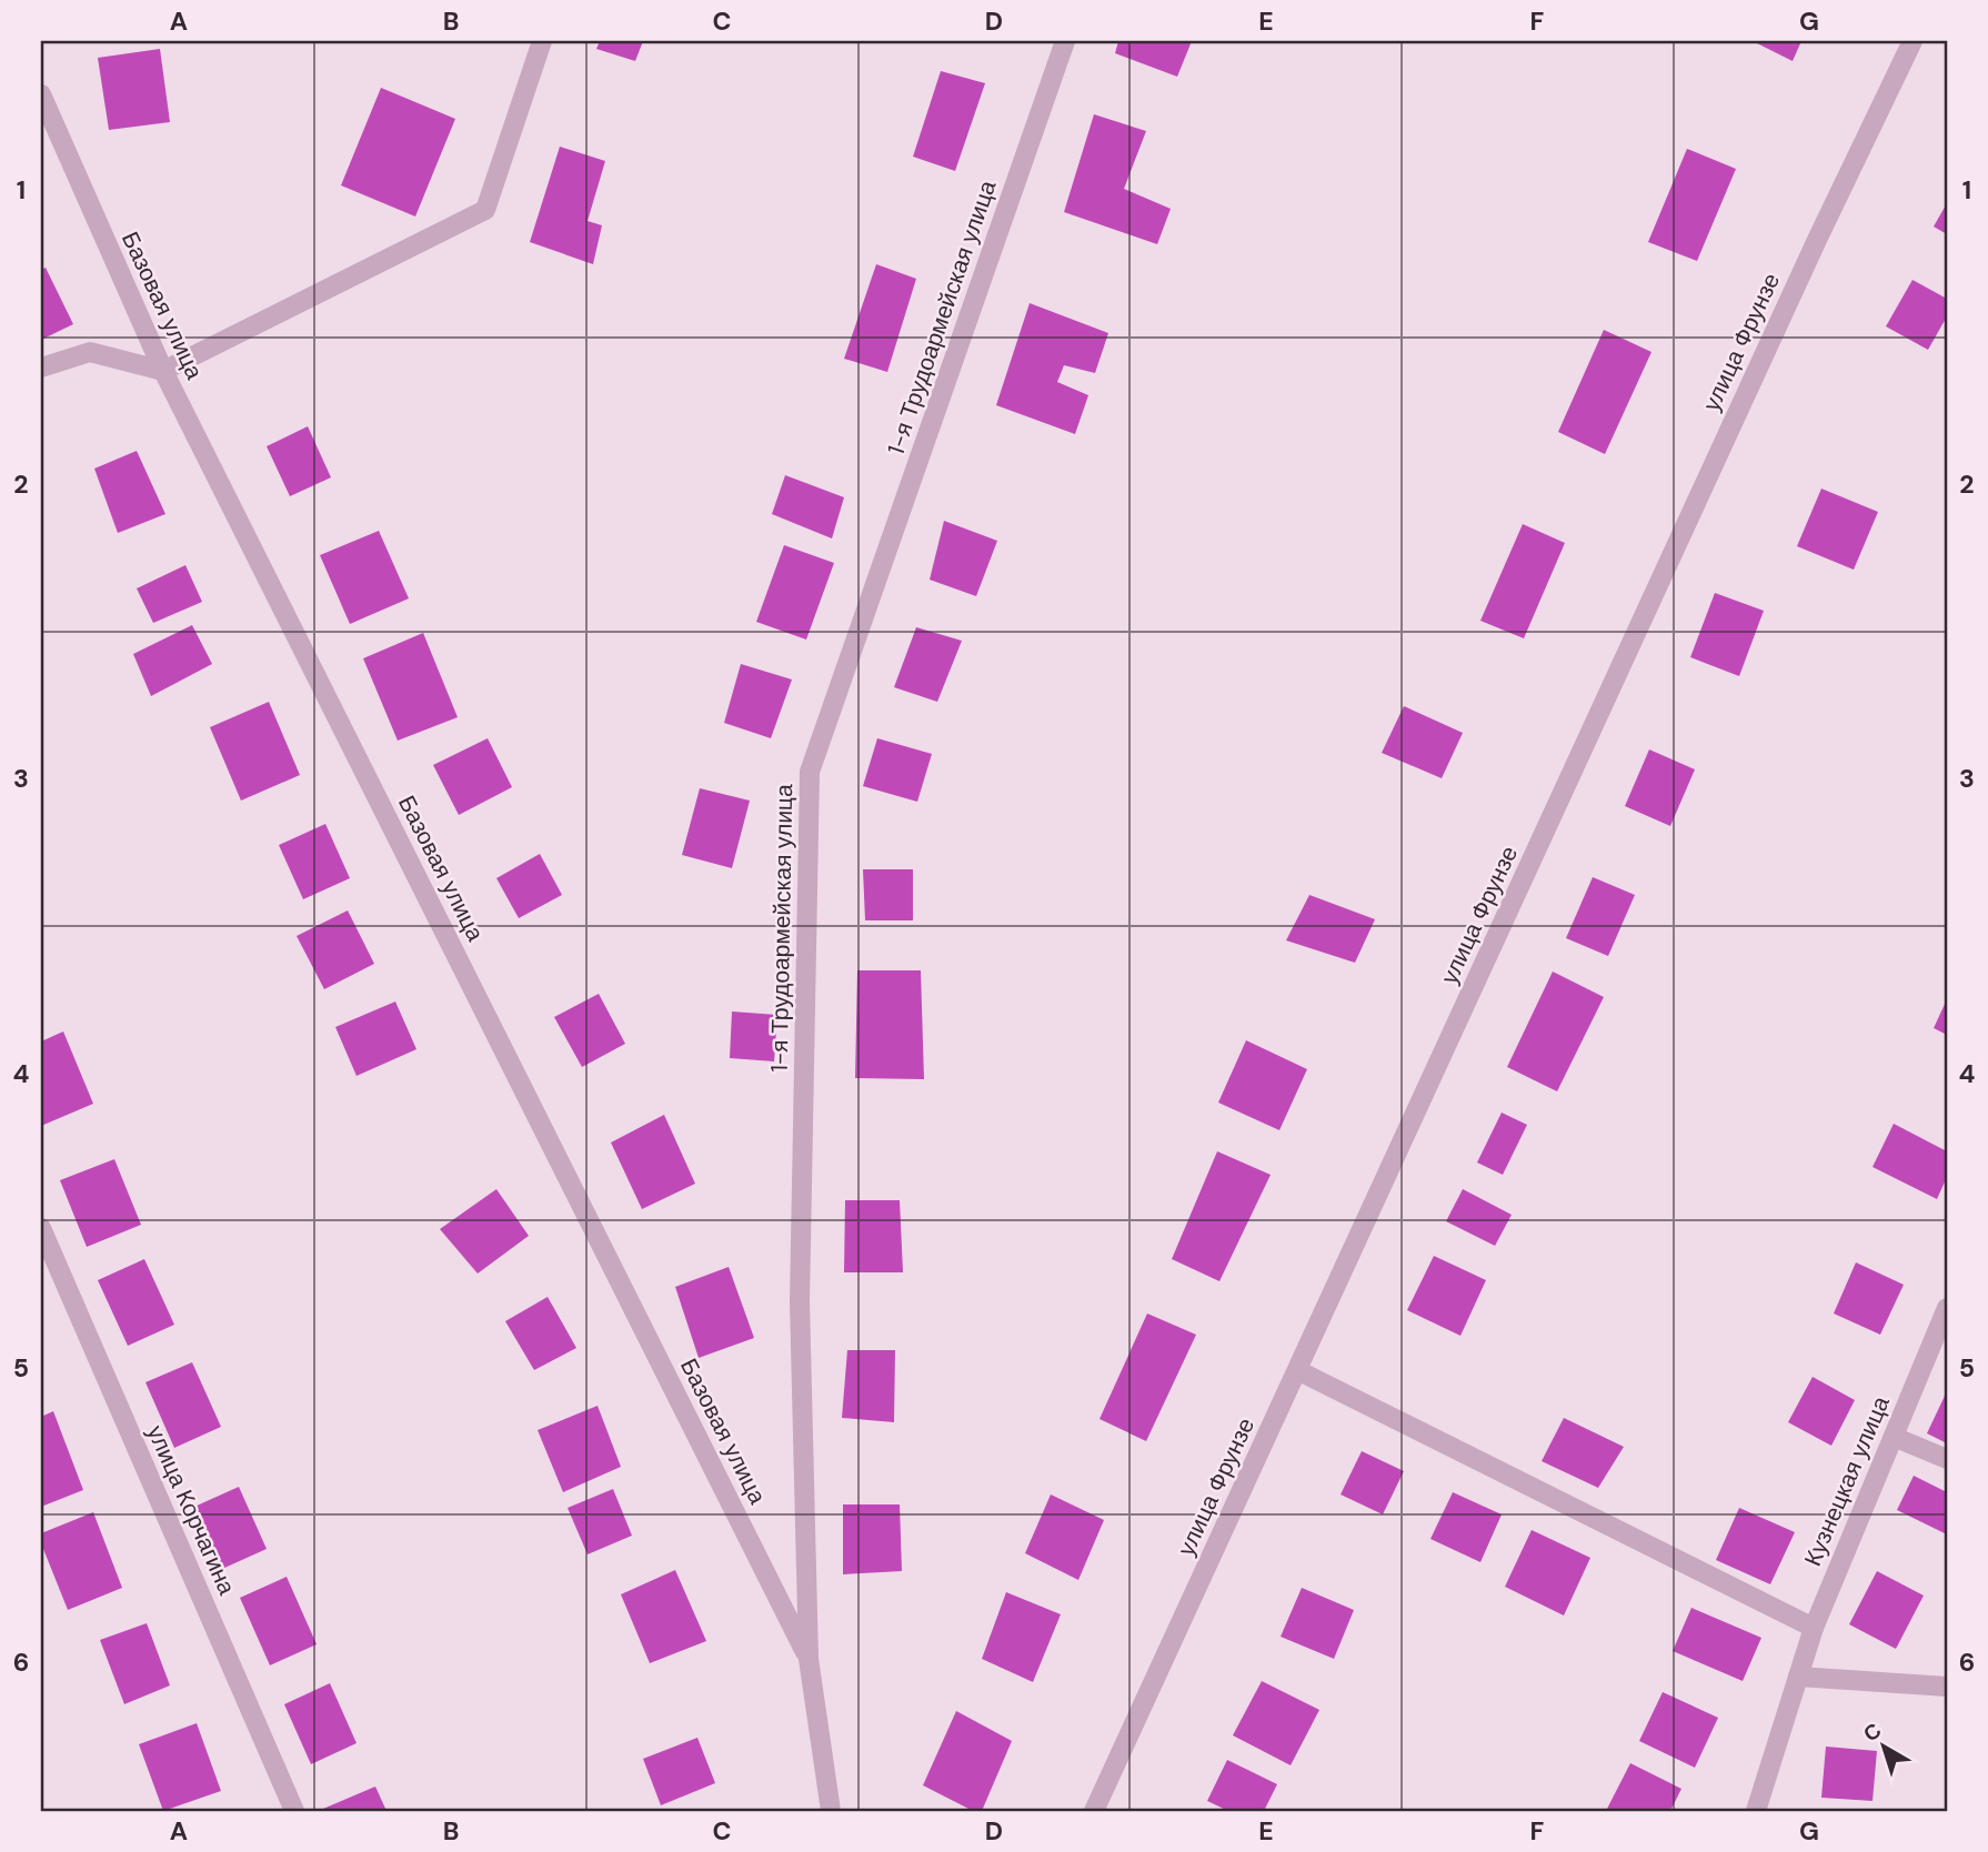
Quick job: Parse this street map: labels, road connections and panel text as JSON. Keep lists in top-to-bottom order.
{
  "streets": {
    "street": [
      "Базовая улица",
      "1-я Трудоармейская улица",
      "улица Фрунзе",
      "Кузнецкая улица",
      "улица Корчагина"
    ]
  },
  "crossings": [
    ["Базовая улица", "1-я Трудоармейская улица"]
  ],
  "north": "top left",
  "grid": {
    "columns": [
      "A",
      "B",
      "C",
      "D",
      "E",
      "F",
      "G"
    ],
    "rows": [
      "1",
      "2",
      "3",
      "4",
      "5",
      "6"
    ]
  }
}
